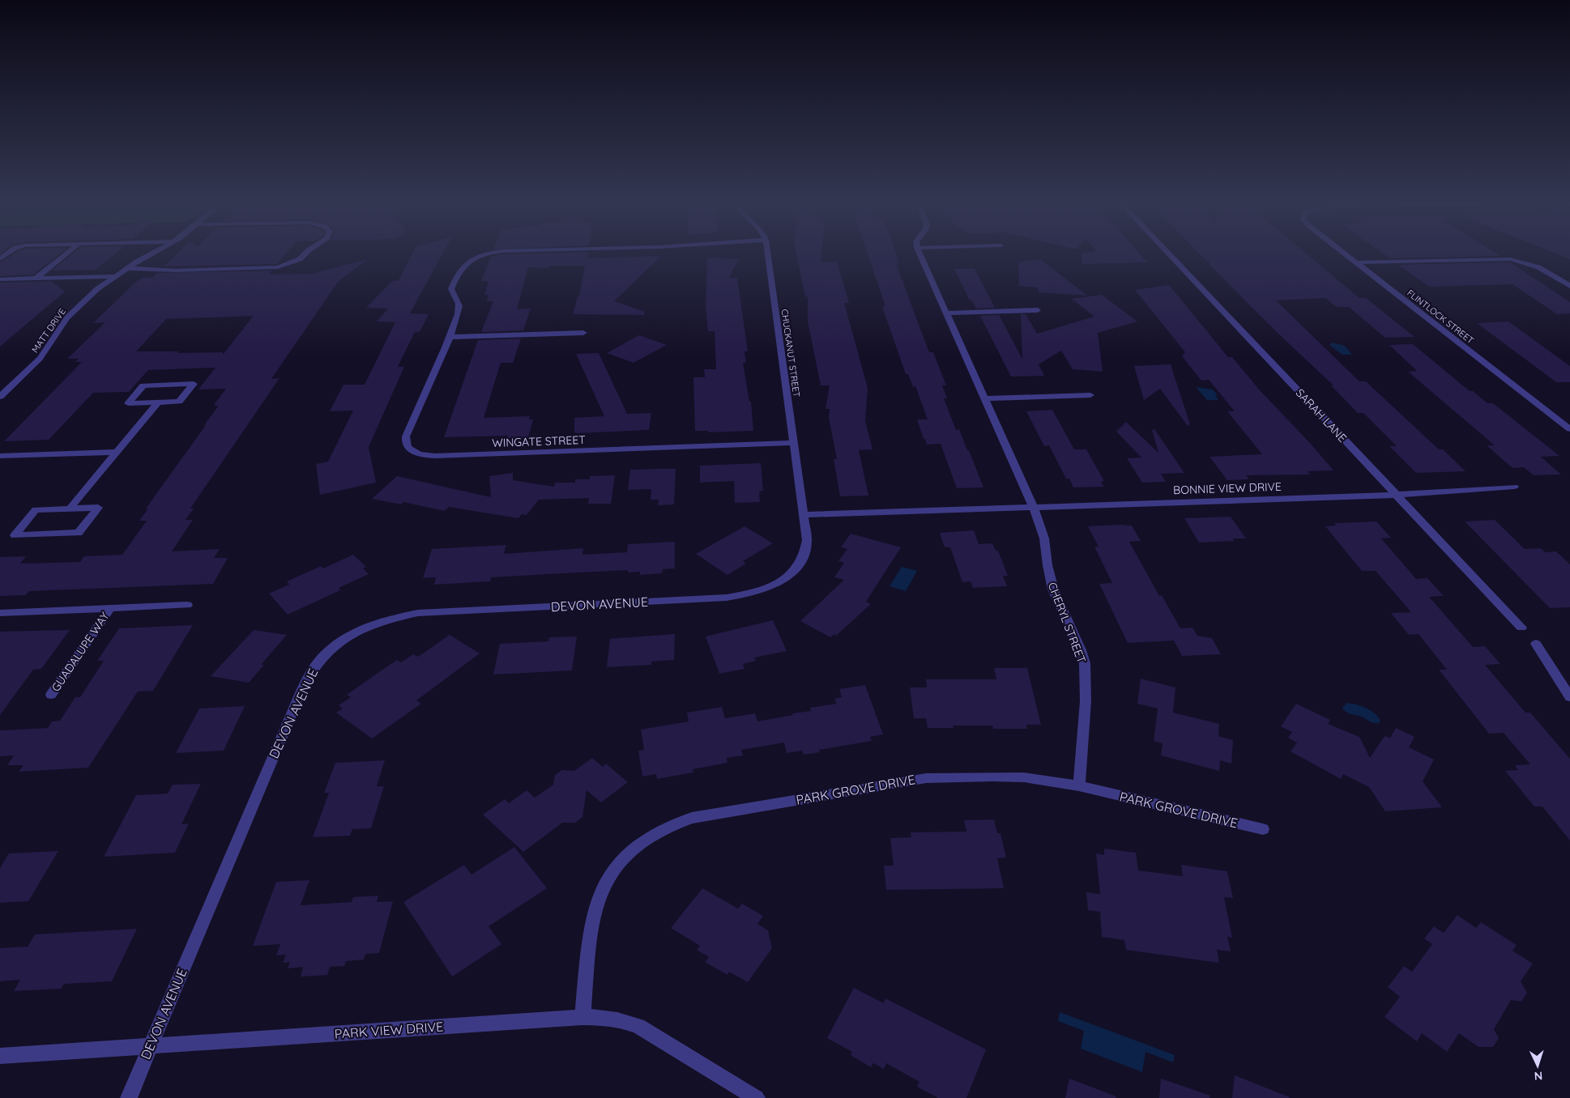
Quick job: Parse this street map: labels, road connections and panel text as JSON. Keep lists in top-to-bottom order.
{
  "streets": {
    "street": [
      "FLINTLOCK STREET",
      "MATT DRIVE",
      "CHUCKANUT STREET",
      "SARAH LANE",
      "WINGATE STREET",
      "BONNIE VIEW DRIVE",
      "DEVON AVENUE",
      "CHERYL STREET",
      "GUADALUPE WAY",
      "PARK GROVE DRIVE",
      "PARK VIEW DRIVE"
    ]
  },
  "crossings": [
    ["CHUCKANUT STREET", "WINGATE STREET"],
    ["CHUCKANUT STREET", "BONNIE VIEW DRIVE"],
    ["CHUCKANUT STREET", "DEVON AVENUE"],
    ["SARAH LANE", "BONNIE VIEW DRIVE"],
    ["BONNIE VIEW DRIVE", "DEVON AVENUE"],
    ["BONNIE VIEW DRIVE", "CHERYL STREET"],
    ["DEVON AVENUE", "PARK VIEW DRIVE"],
    ["CHERYL STREET", "PARK GROVE DRIVE"],
    ["PARK GROVE DRIVE", "PARK VIEW DRIVE"]
  ],
  "north": "bottom"
}
